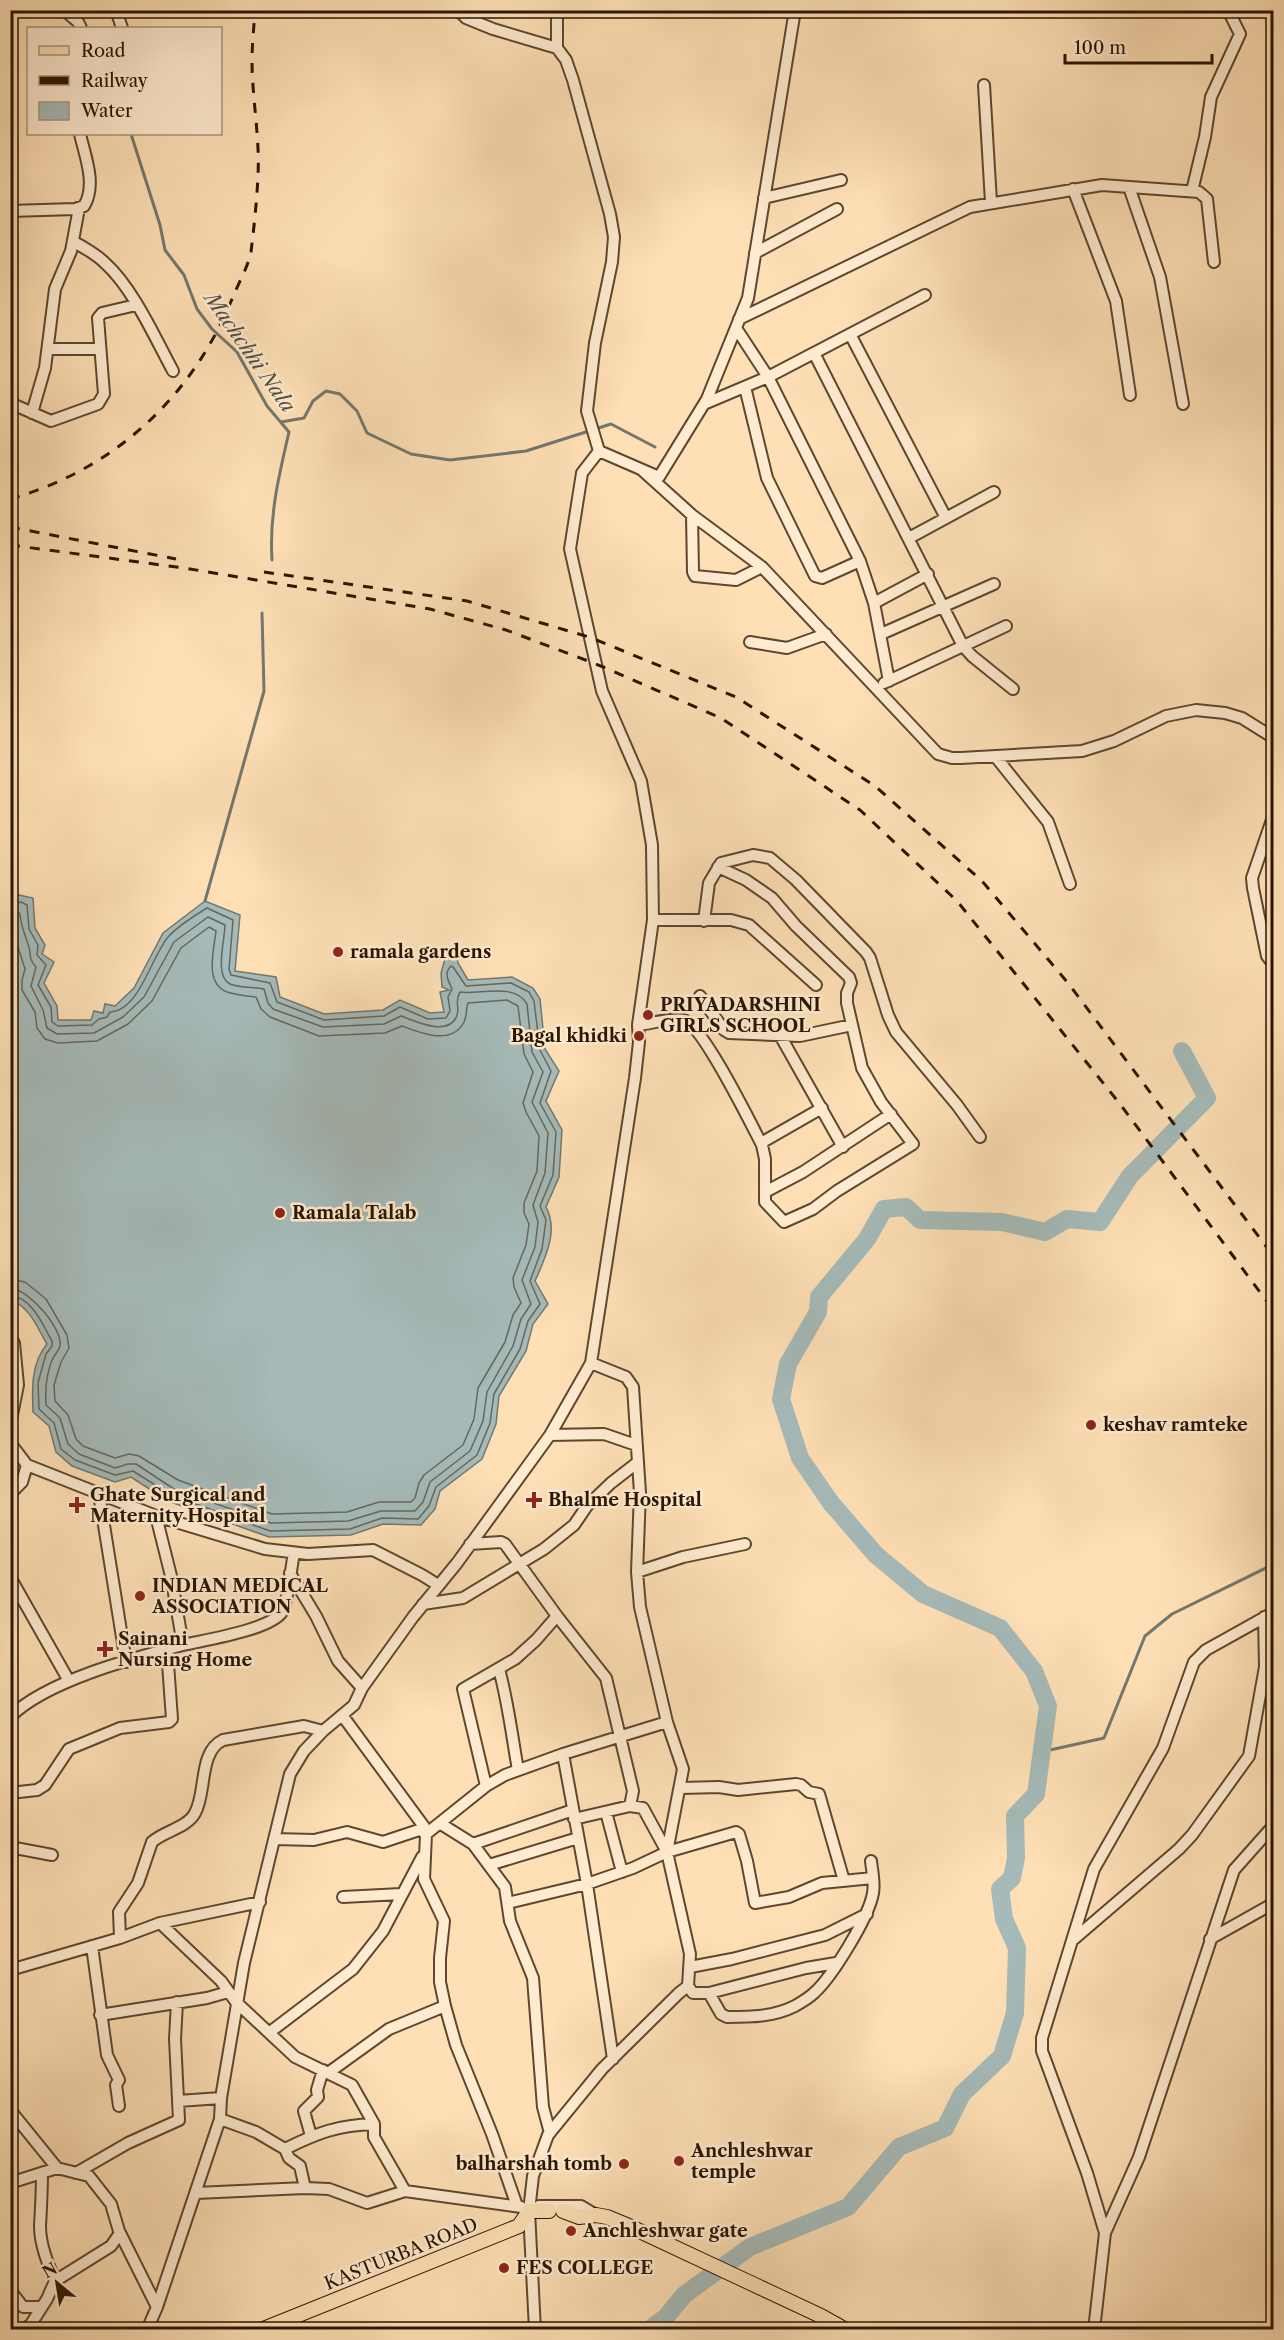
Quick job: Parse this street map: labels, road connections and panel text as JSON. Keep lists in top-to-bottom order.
{
  "streets": {
    "main road": ["KASTURBA ROAD"]
  },
  "water": ["Machchhi Nala"],
  "places": {
    "other": [
      "ramala gardens",
      "PRIYADARSHINI GIRLS SCHOOL",
      "Bagal khidki",
      "Ramala Talab",
      "keshav ramteke",
      "INDIAN MEDICAL ASSOCIATION",
      "Anchleshwar temple",
      "balharshah tomb",
      "Anchleshwar gate",
      "FES COLLEGE"
    ],
    "health": ["Bhalme Hospital", "Ghate Surgical and Maternity Hospital", "Sainani Nursing Home"]
  },
  "legend": ["Road", "Railway", "Water"],
  "scale_bar": "100 m",
  "north": "top left"
}
